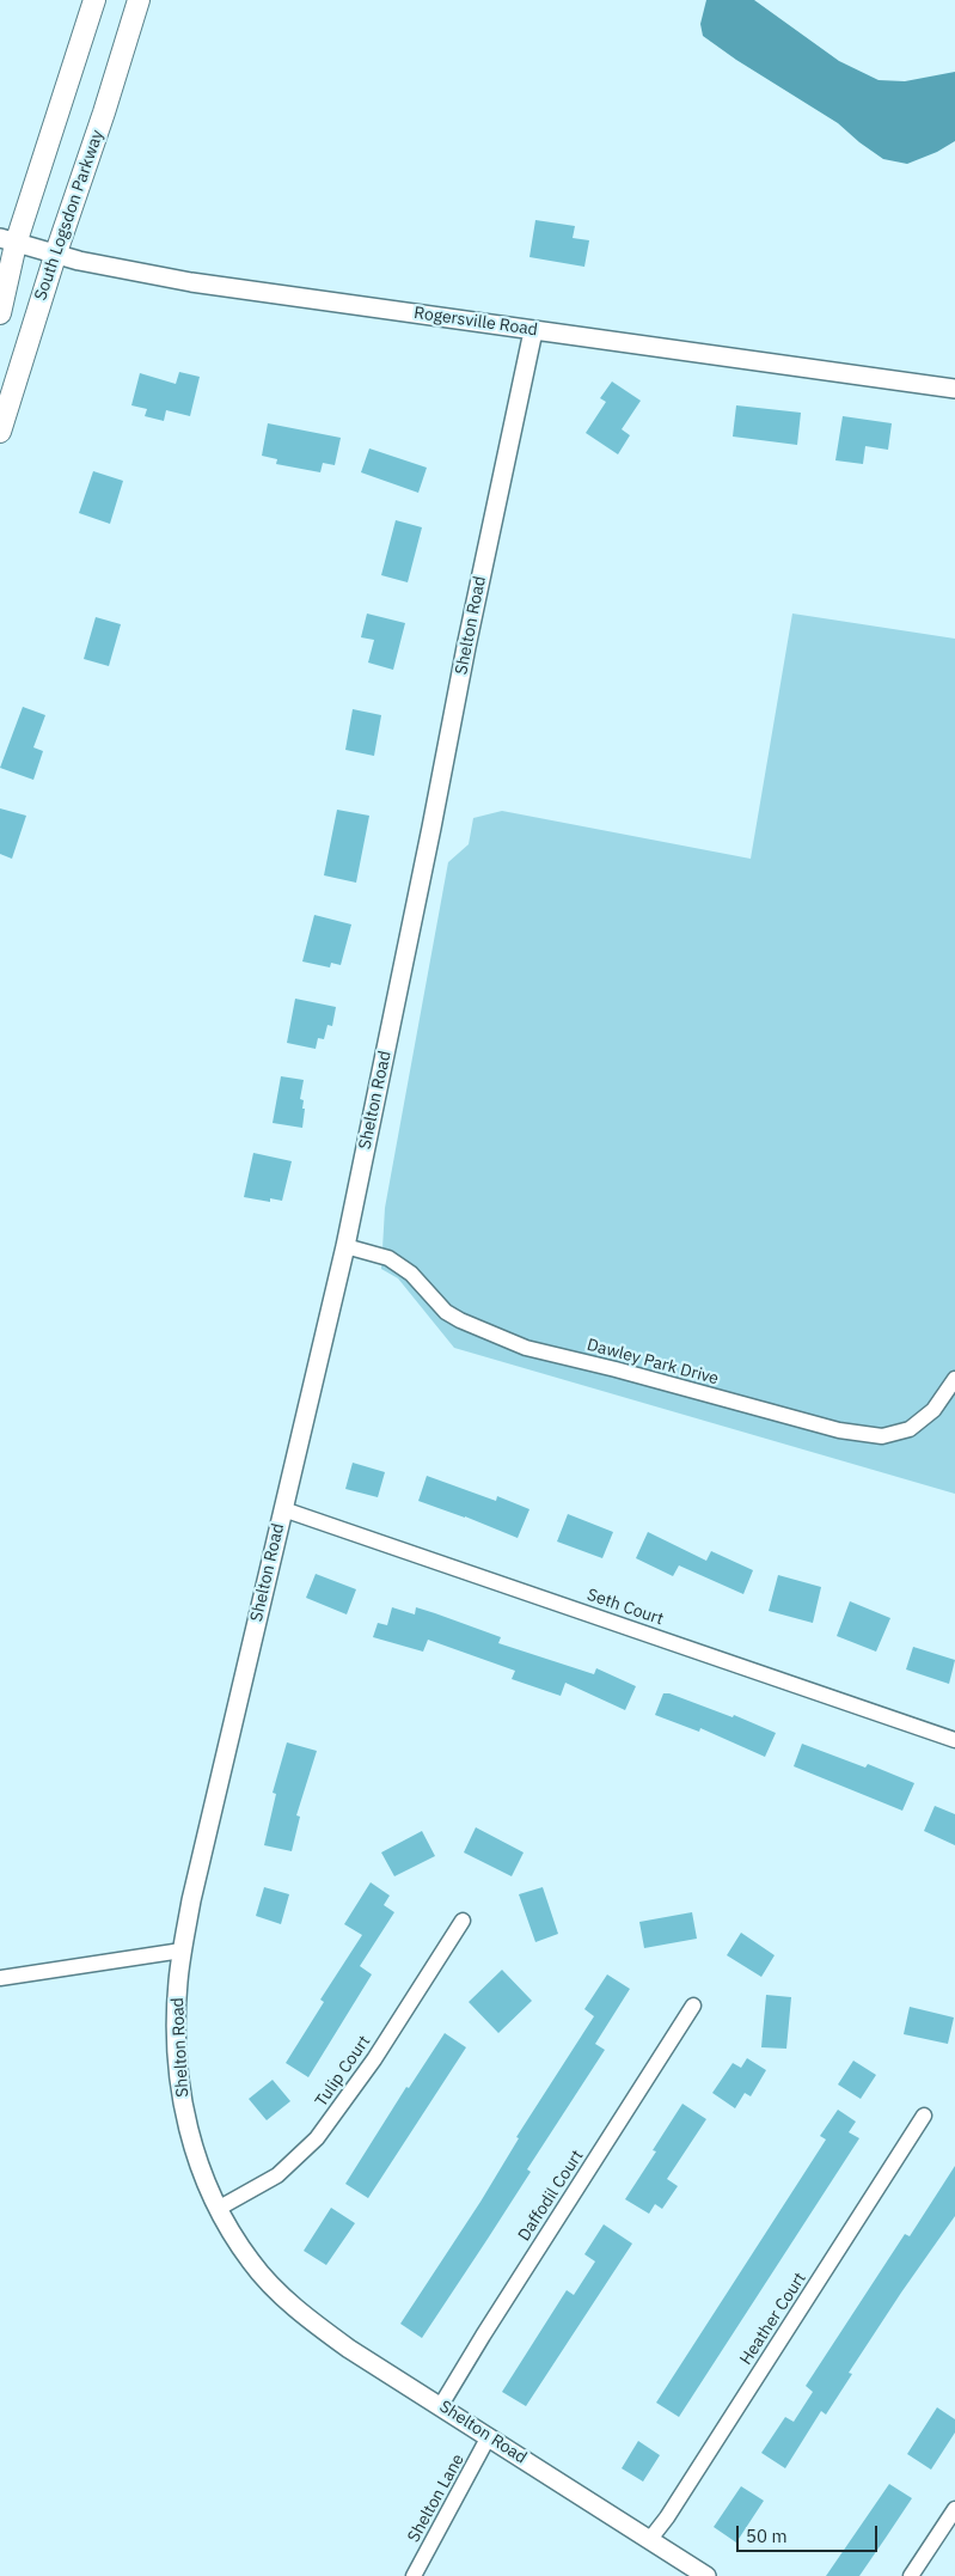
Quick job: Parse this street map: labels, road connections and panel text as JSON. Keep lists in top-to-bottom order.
{
  "streets": {
    "main road": ["South Logsdon Parkway"],
    "street": [
      "Rogersville Road",
      "Shelton Road",
      "Dawley Park Drive",
      "Seth Court",
      "Tulip Court",
      "Daffodil Court",
      "Heather Court",
      "Shelton Lane"
    ]
  },
  "crossings": [
    ["South Logsdon Parkway", "Rogersville Road"],
    ["Rogersville Road", "Shelton Road"],
    ["Shelton Road", "Dawley Park Drive"],
    ["Shelton Road", "Seth Court"],
    ["Shelton Road", "Tulip Court"],
    ["Shelton Road", "Daffodil Court"],
    ["Shelton Road", "Heather Court"],
    ["Shelton Road", "Shelton Lane"]
  ],
  "scale_bar": "50 m"
}
